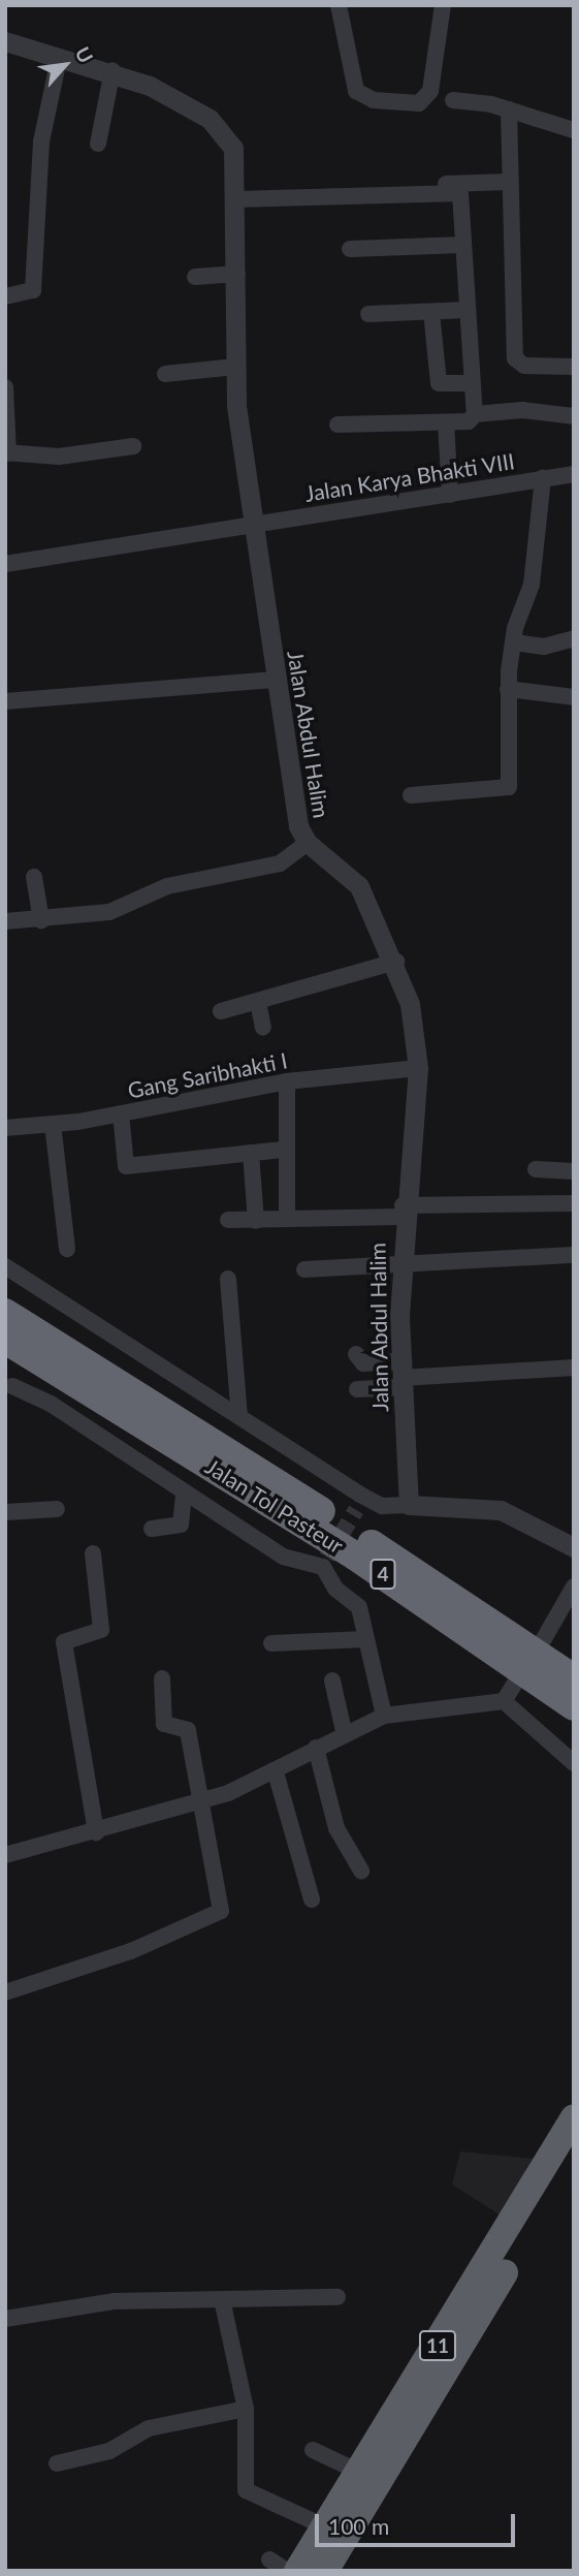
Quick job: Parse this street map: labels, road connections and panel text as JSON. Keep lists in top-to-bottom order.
{
  "streets": {
    "highway": ["Jalan Tol Pasteur", "4", "11"],
    "street": ["Jalan Karya Bhakti VIII", "Jalan Abdul Halim", "Gang Saribhakti I"]
  },
  "crossings": [
    ["Jalan Karya Bhakti VIII", "Jalan Abdul Halim"],
    ["Jalan Abdul Halim", "Gang Saribhakti I"]
  ],
  "scale_bar": "100 m",
  "north": "top right"
}
